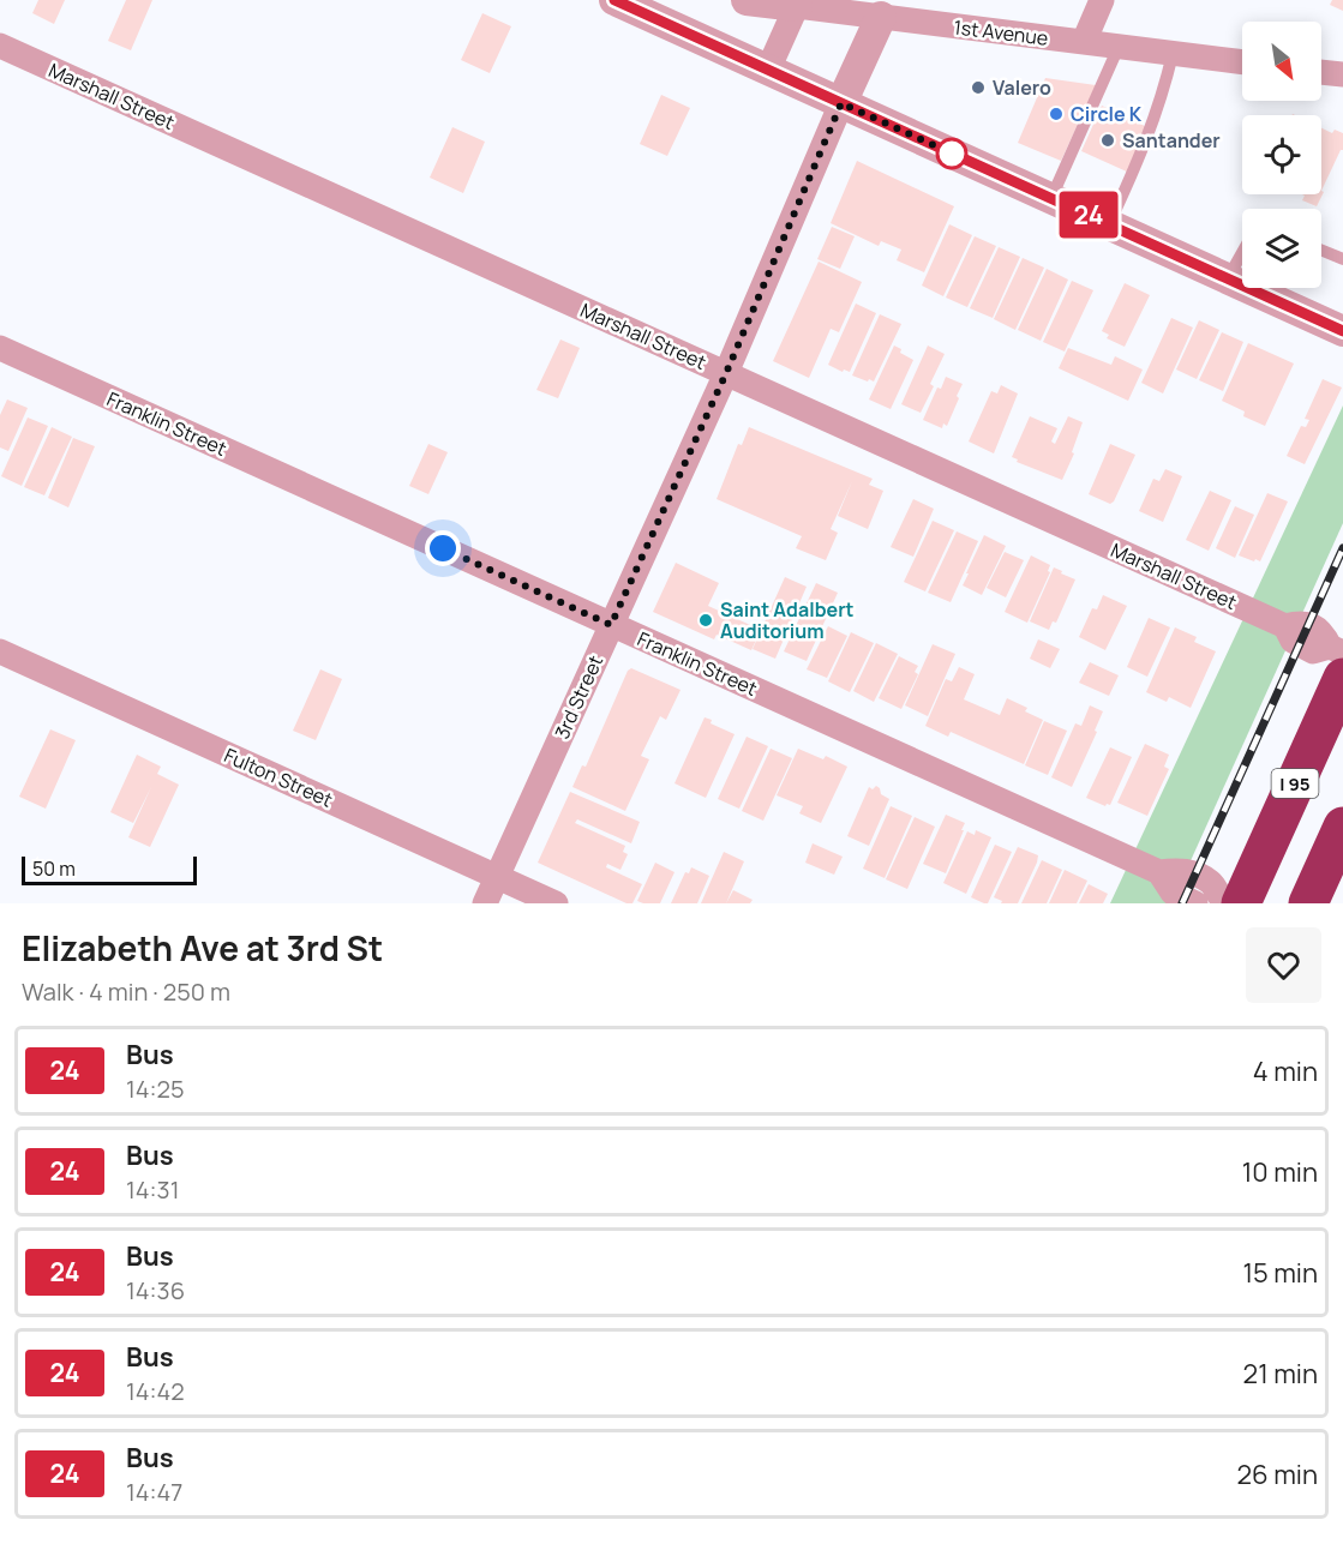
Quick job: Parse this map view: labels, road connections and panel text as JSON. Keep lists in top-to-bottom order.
{
  "streets": {
    "highway": ["I 95"],
    "street": [
      "1st Avenue",
      "Marshall Street",
      "Franklin Street",
      "3rd Street",
      "Fulton Street"
    ]
  },
  "crossings": [
    ["1st Avenue", "3rd Street"],
    ["Marshall Street", "3rd Street"],
    ["Marshall Street", "I 95"],
    ["Franklin Street", "3rd Street"],
    ["Franklin Street", "I 95"],
    ["3rd Street", "Fulton Street"]
  ],
  "places": [
    "Valero",
    "Circle K",
    "Santander",
    "Saint Adalbert Auditorium"
  ],
  "lines": ["bus line 24"],
  "scale_bar": "50 m",
  "north": "bottom right",
  "page": {
    "on_map": "24",
    "scale": "50 m",
    "heading": ["Elizabeth Ave at 3rd St", "Walk · 4 min · 250 m"],
    "list": [
      {
        "mark": "24",
        "name": "Bus",
        "note": "14:25",
        "value": "4 min"
      },
      {
        "mark": "24",
        "name": "Bus",
        "note": "14:31",
        "value": "10 min"
      },
      {
        "mark": "24",
        "name": "Bus",
        "note": "14:36",
        "value": "15 min"
      },
      {
        "mark": "24",
        "name": "Bus",
        "note": "14:42",
        "value": "21 min"
      },
      {
        "mark": "24",
        "name": "Bus",
        "note": "14:47",
        "value": "26 min"
      }
    ]
  }
}
